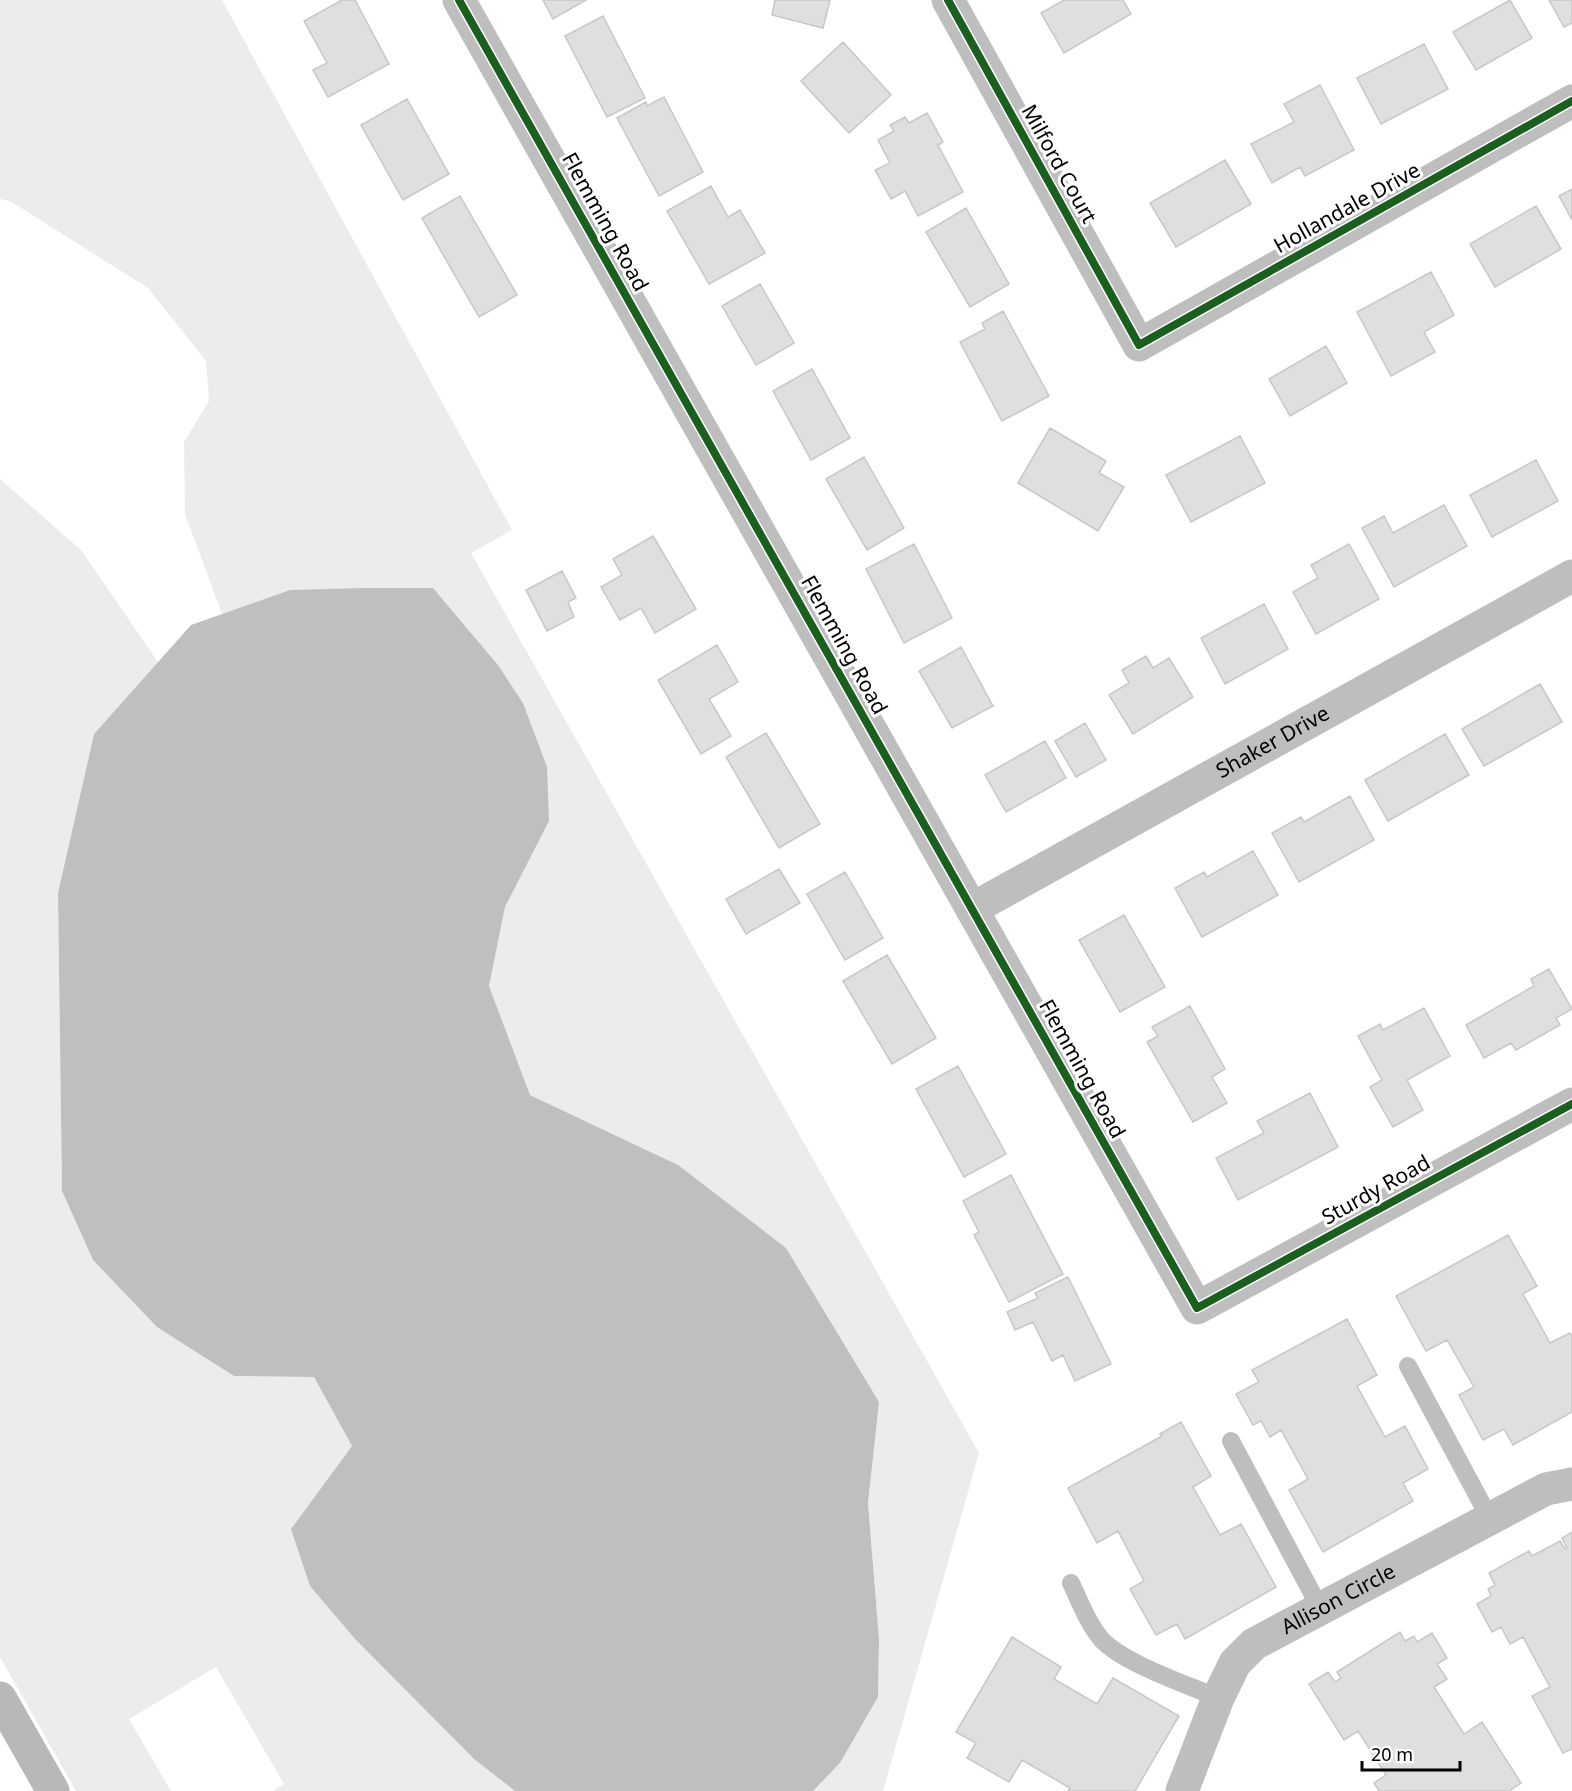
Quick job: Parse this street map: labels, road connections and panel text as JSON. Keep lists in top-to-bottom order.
{
  "streets": {
    "street": [
      "Milford Court",
      "Hollandale Drive",
      "Flemming Road",
      "Shaker Drive",
      "Sturdy Road",
      "Allison Circle"
    ]
  },
  "crossings": [
    ["Milford Court", "Hollandale Drive"],
    ["Flemming Road", "Shaker Drive"],
    ["Flemming Road", "Sturdy Road"]
  ],
  "scale_bar": "20 m"
}
